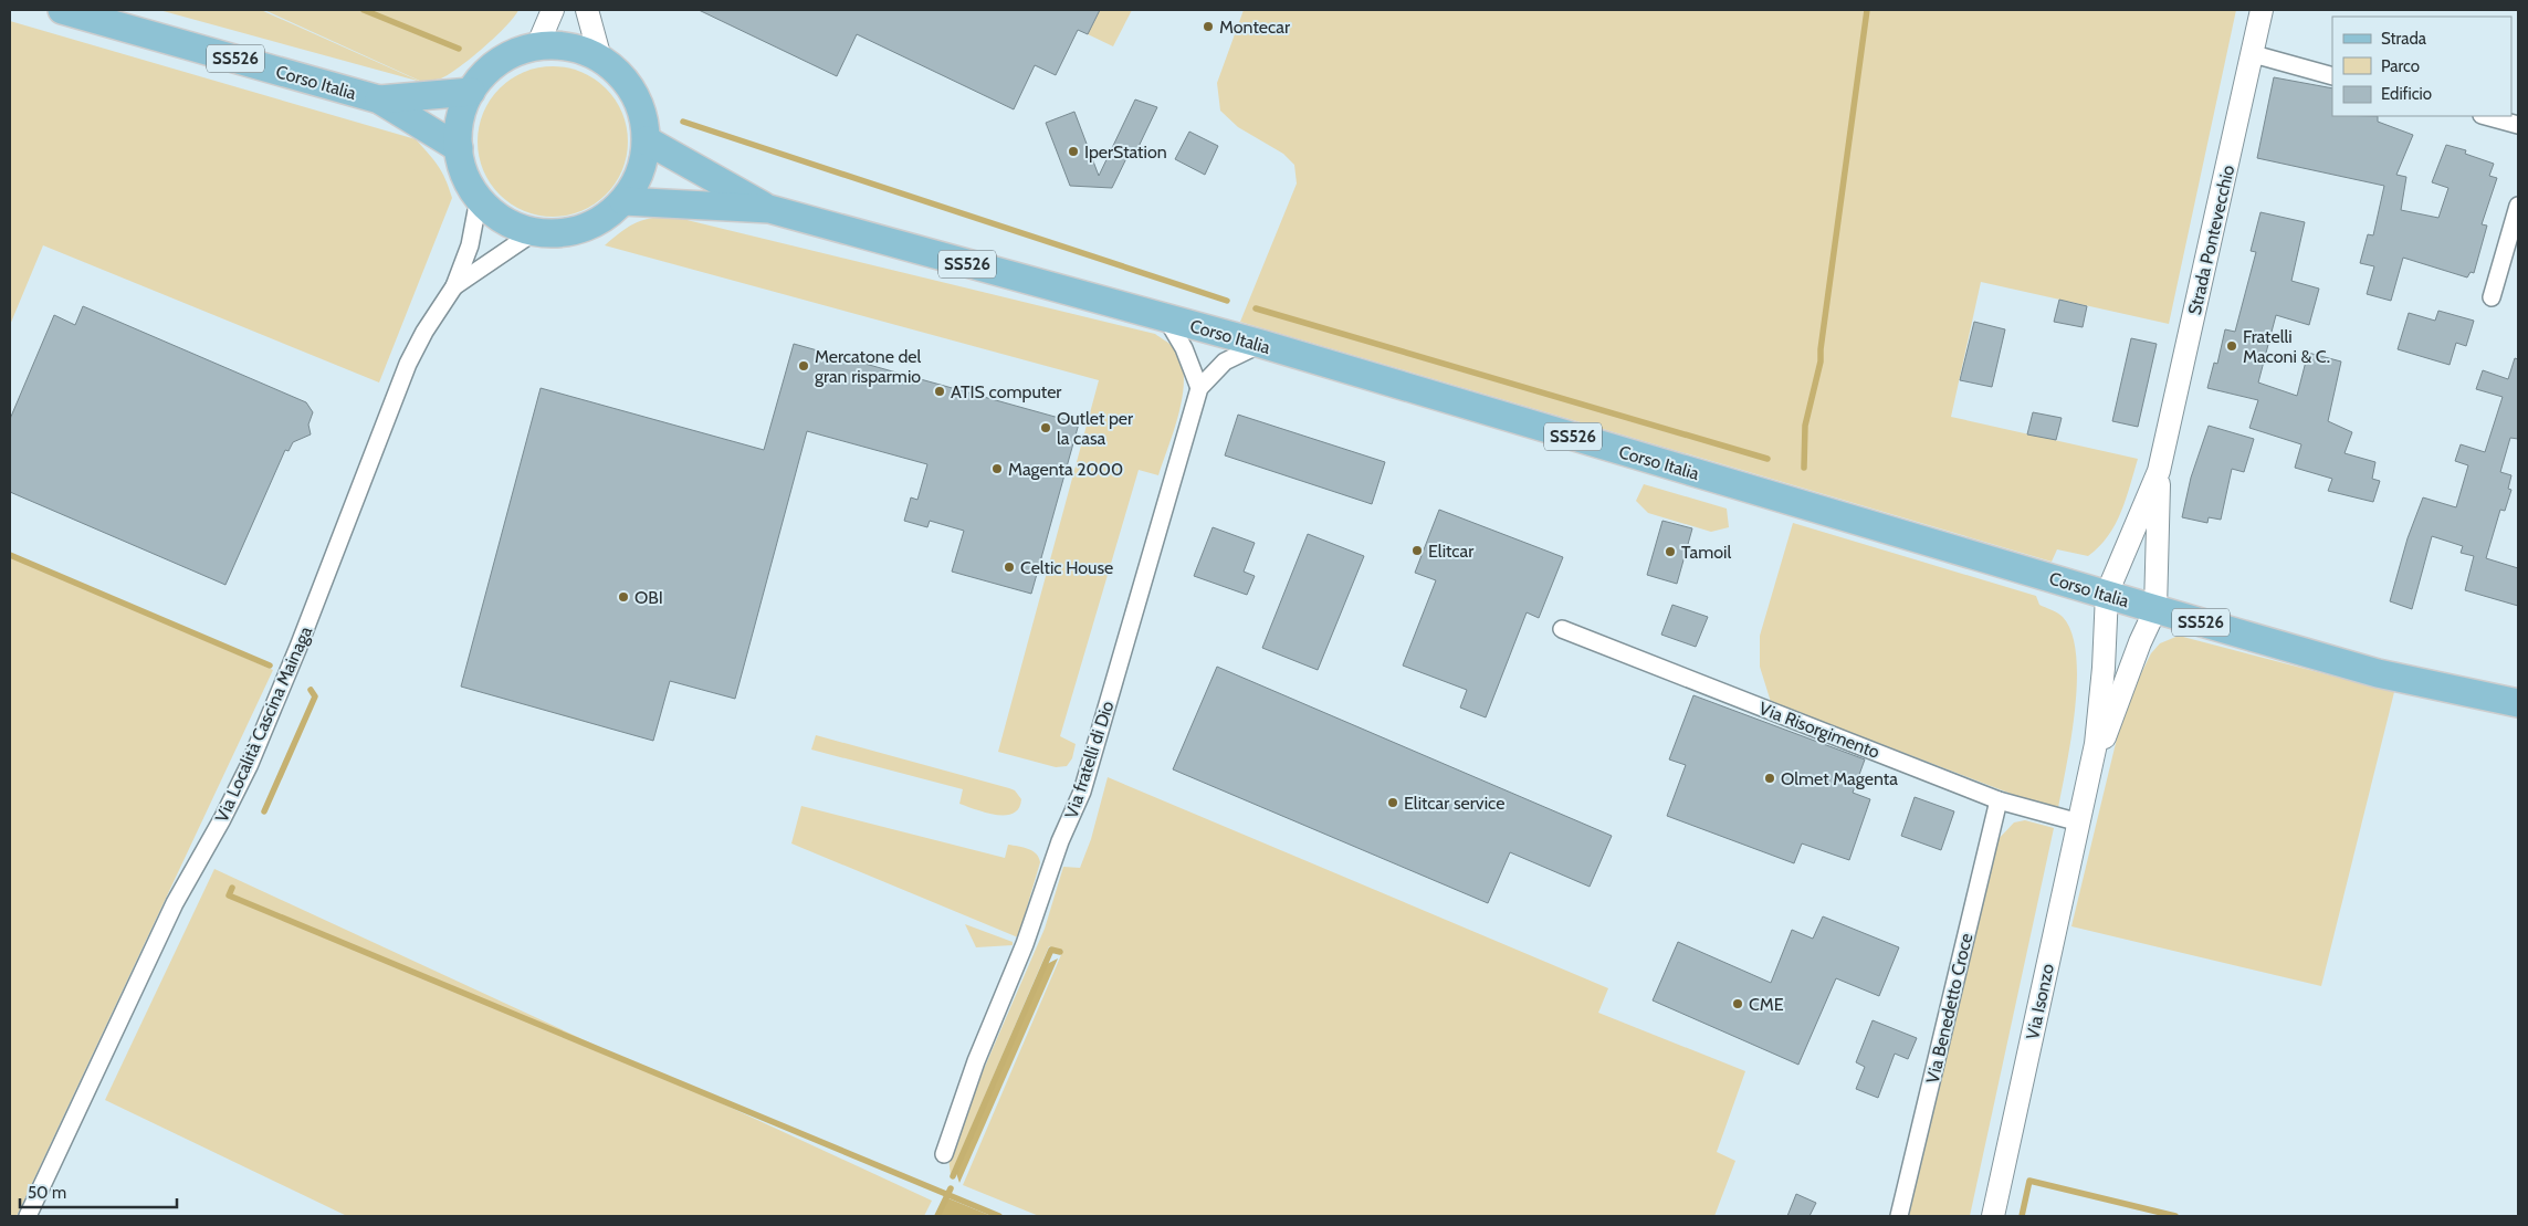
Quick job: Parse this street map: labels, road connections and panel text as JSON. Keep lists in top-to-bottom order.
{
  "streets": {
    "main road": ["SS526", "Corso Italia"],
    "street": [
      "Strada Pontevecchio",
      "Via Località Cascina Mainaga",
      "Via Risorgimento",
      "Via fratelli di Dio",
      "Via Isonzo",
      "Via Benedetto Croce"
    ]
  },
  "crossings": [
    ["Corso Italia", "Strada Pontevecchio"],
    ["Corso Italia", "Via Località Cascina Mainaga"],
    ["Corso Italia", "Via fratelli di Dio"],
    ["Corso Italia", "Via Isonzo"],
    ["Strada Pontevecchio", "Via Isonzo"],
    ["Via Risorgimento", "Via Isonzo"],
    ["Via Risorgimento", "Via Benedetto Croce"]
  ],
  "places": [
    "Montecar",
    "IperStation",
    "Fratelli Maconi & C.",
    "Mercatone del gran risparmio",
    "ATIS computer",
    "Outlet per la casa",
    "Magenta 2000",
    "Elitcar",
    "Tamoil",
    "Celtic House",
    "OBI",
    "Olmet Magenta",
    "Elitcar service",
    "CME"
  ],
  "legend": ["Strada", "Parco", "Edificio"],
  "scale_bar": "50 m"
}
